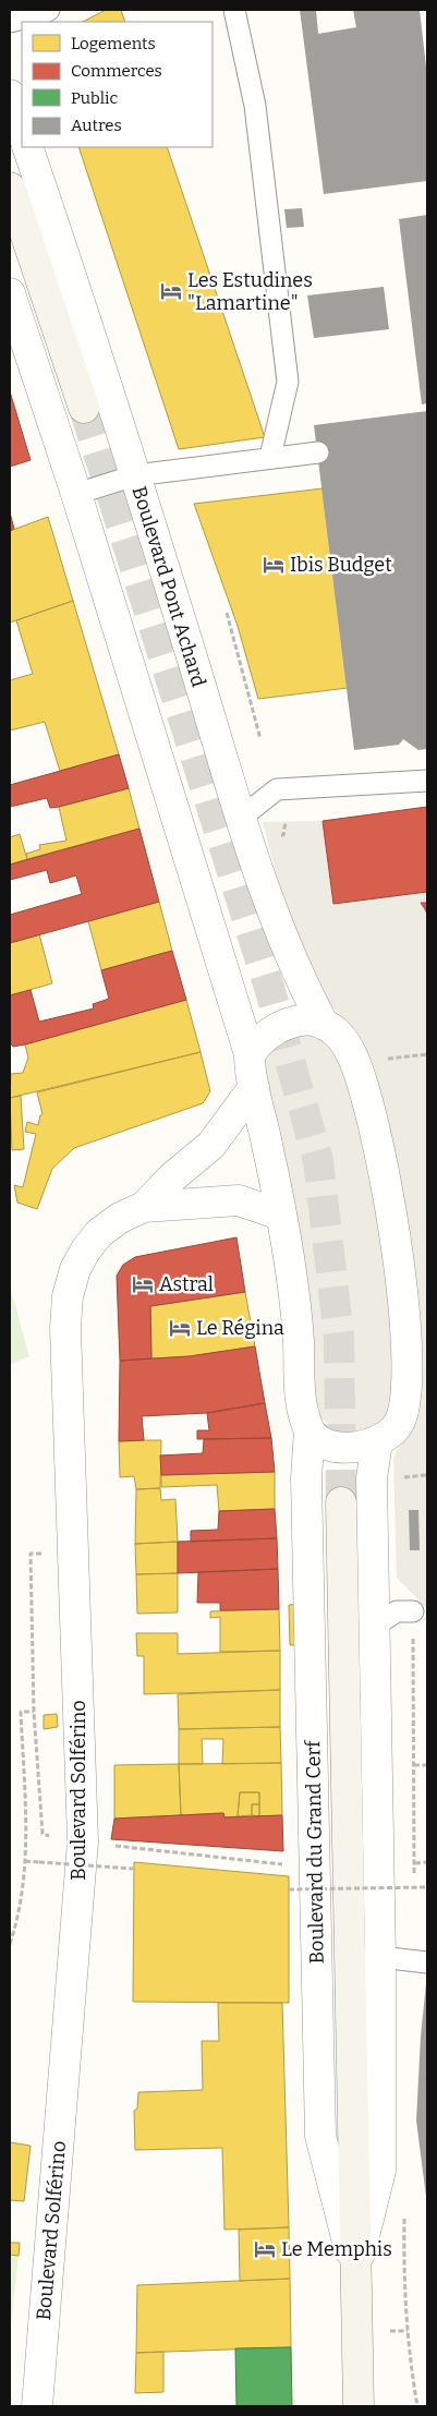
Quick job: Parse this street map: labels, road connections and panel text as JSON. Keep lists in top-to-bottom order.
{
  "streets": {
    "main road": ["Boulevard du Grand Cerf"],
    "street": ["Boulevard Pont Achard", "Boulevard Solférino"]
  },
  "crossings": [
    ["Boulevard Solférino", "Boulevard du Grand Cerf"]
  ],
  "places": {
    "hotel": [
      "Les Estudines \"Lamartine\"",
      "Ibis Budget",
      "Astral",
      "Le Régina",
      "Le Memphis"
    ]
  },
  "legend": [
    "Logements",
    "Commerces",
    "Public",
    "Autres"
  ]
}
